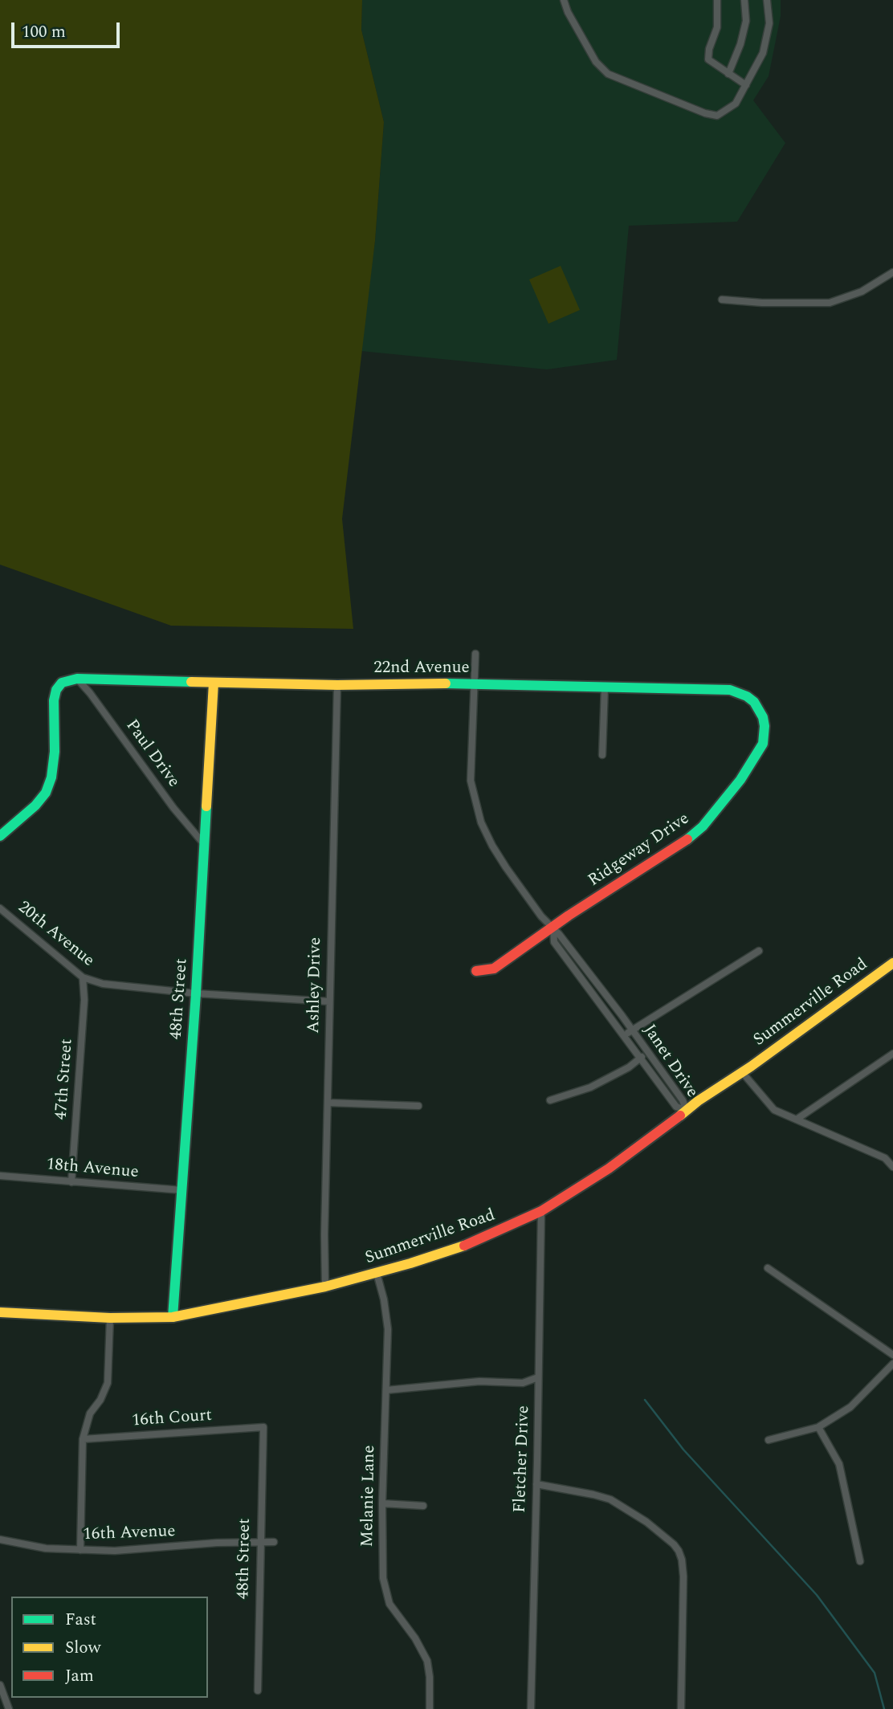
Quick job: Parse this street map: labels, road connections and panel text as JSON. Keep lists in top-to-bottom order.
{
  "streets": {
    "street": [
      "22nd Avenue",
      "Paul Drive",
      "Ridgeway Drive",
      "20th Avenue",
      "Ashley Drive",
      "48th Street",
      "Summerville Road",
      "Janet Drive",
      "47th Street",
      "18th Avenue",
      "16th Court",
      "Fletcher Drive",
      "Melanie Lane",
      "16th Avenue"
    ]
  },
  "crossings": [
    ["22nd Avenue", "Paul Drive"],
    ["22nd Avenue", "Ridgeway Drive"],
    ["22nd Avenue", "Ashley Drive"],
    ["22nd Avenue", "48th Street"],
    ["22nd Avenue", "Janet Drive"],
    ["Paul Drive", "48th Street"],
    ["Ridgeway Drive", "Janet Drive"],
    ["20th Avenue", "Ashley Drive"],
    ["20th Avenue", "48th Street"],
    ["20th Avenue", "47th Street"],
    ["Ashley Drive", "Summerville Road"],
    ["48th Street", "Summerville Road"],
    ["48th Street", "18th Avenue"],
    ["48th Street", "16th Court"],
    ["48th Street", "16th Avenue"],
    ["Summerville Road", "Janet Drive"],
    ["Summerville Road", "Fletcher Drive"],
    ["Summerville Road", "Melanie Lane"],
    ["47th Street", "18th Avenue"]
  ],
  "legend": ["Fast", "Slow", "Jam"],
  "scale_bar": "100 m"
}
